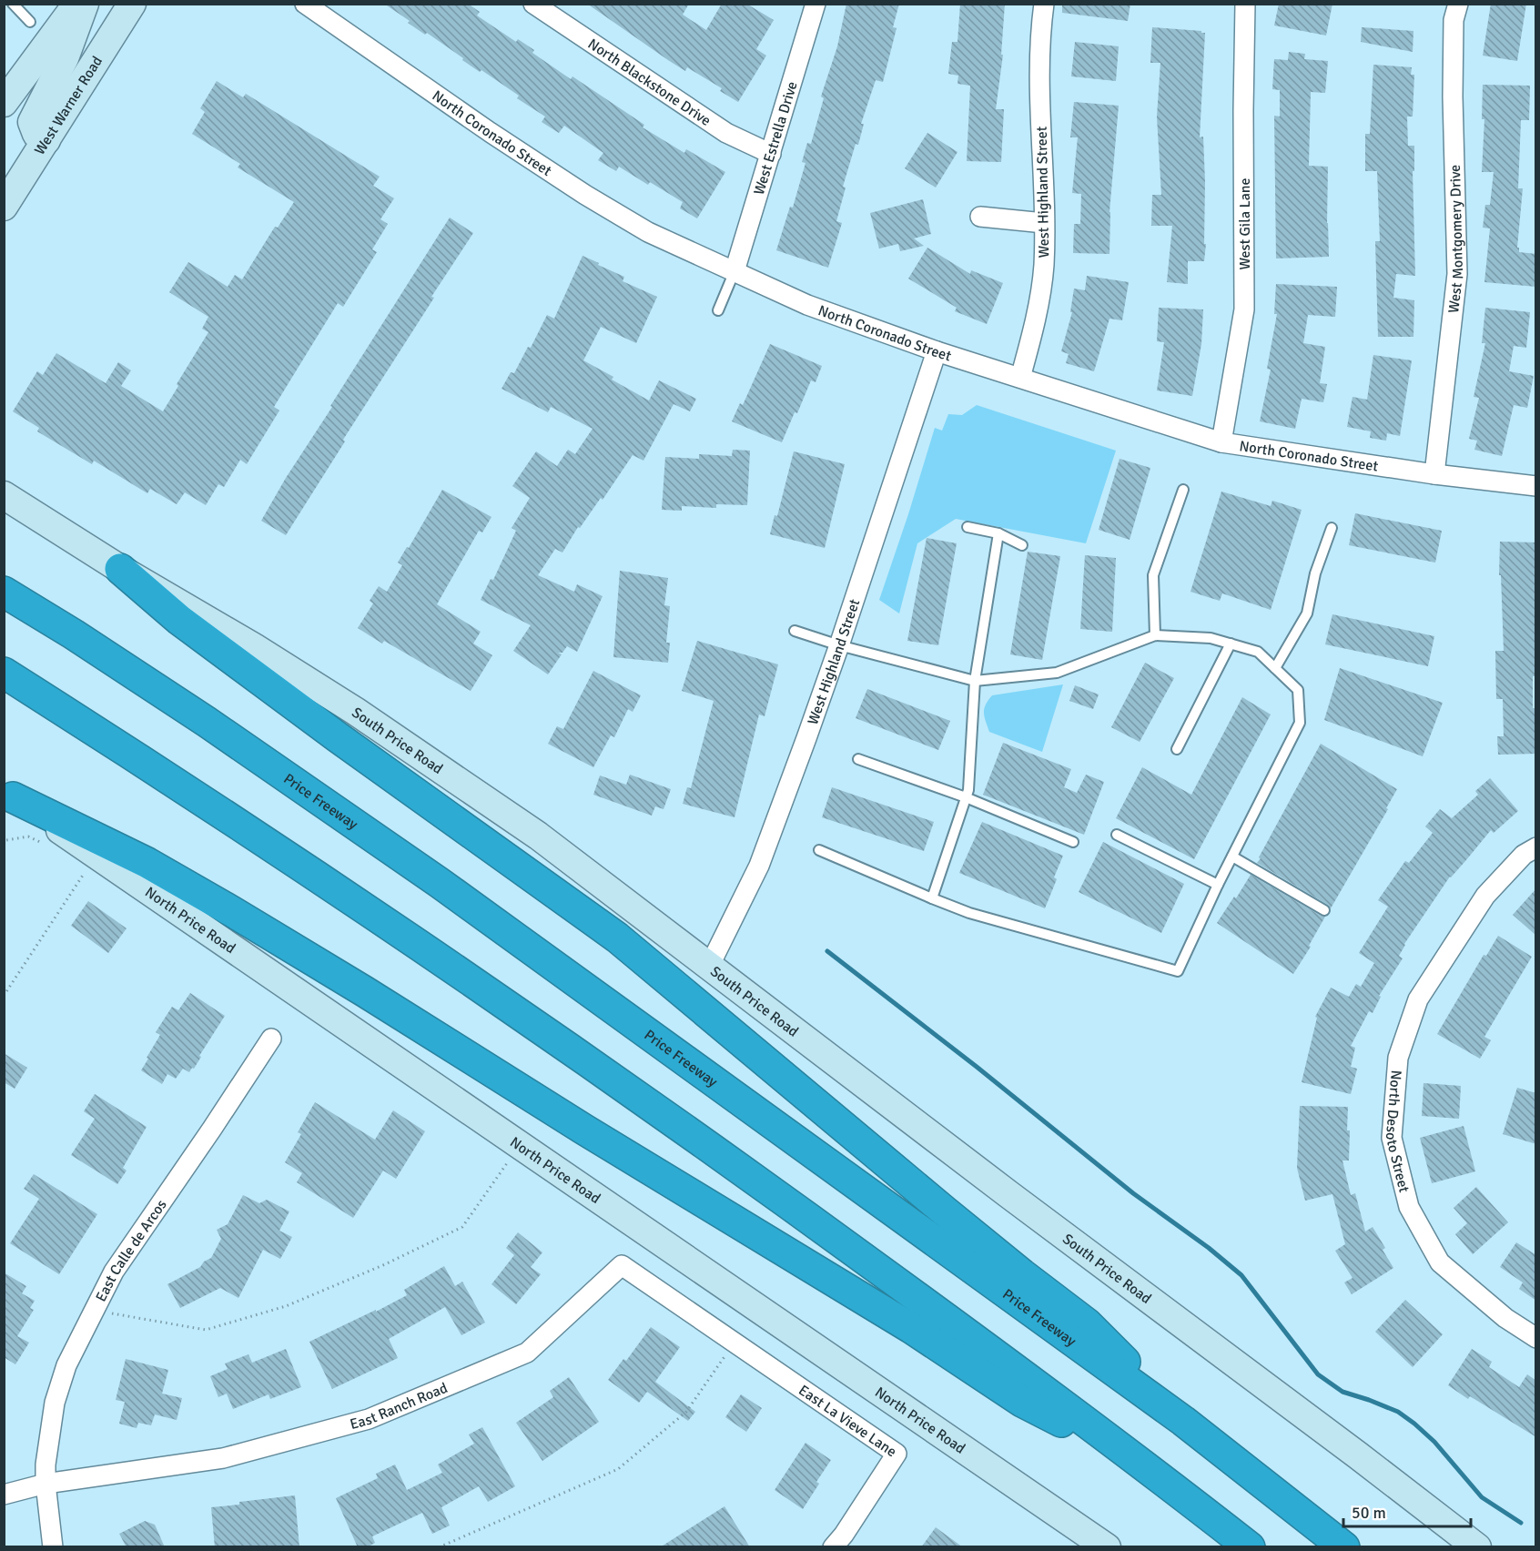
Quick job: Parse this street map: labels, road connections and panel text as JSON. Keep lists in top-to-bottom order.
{
  "streets": {
    "highway": ["Price Freeway"],
    "main road": ["West Warner Road", "South Price Road", "North Price Road"],
    "street": [
      "North Blackstone Drive",
      "North Coronado Street",
      "West Estrella Drive",
      "West Highland Street",
      "West Gila Lane",
      "West Montgomery Drive",
      "North Desoto Street",
      "East Calle de Arcos",
      "East Ranch Road",
      "East La Vieve Lane"
    ]
  },
  "crossings": [
    ["North Blackstone Drive", "West Estrella Drive"],
    ["North Coronado Street", "West Estrella Drive"],
    ["North Coronado Street", "West Highland Street"],
    ["North Coronado Street", "West Gila Lane"],
    ["North Coronado Street", "West Montgomery Drive"],
    ["West Highland Street", "South Price Road"],
    ["East Calle de Arcos", "East Ranch Road"],
    ["East Ranch Road", "East La Vieve Lane"]
  ],
  "scale_bar": "50 m"
}
